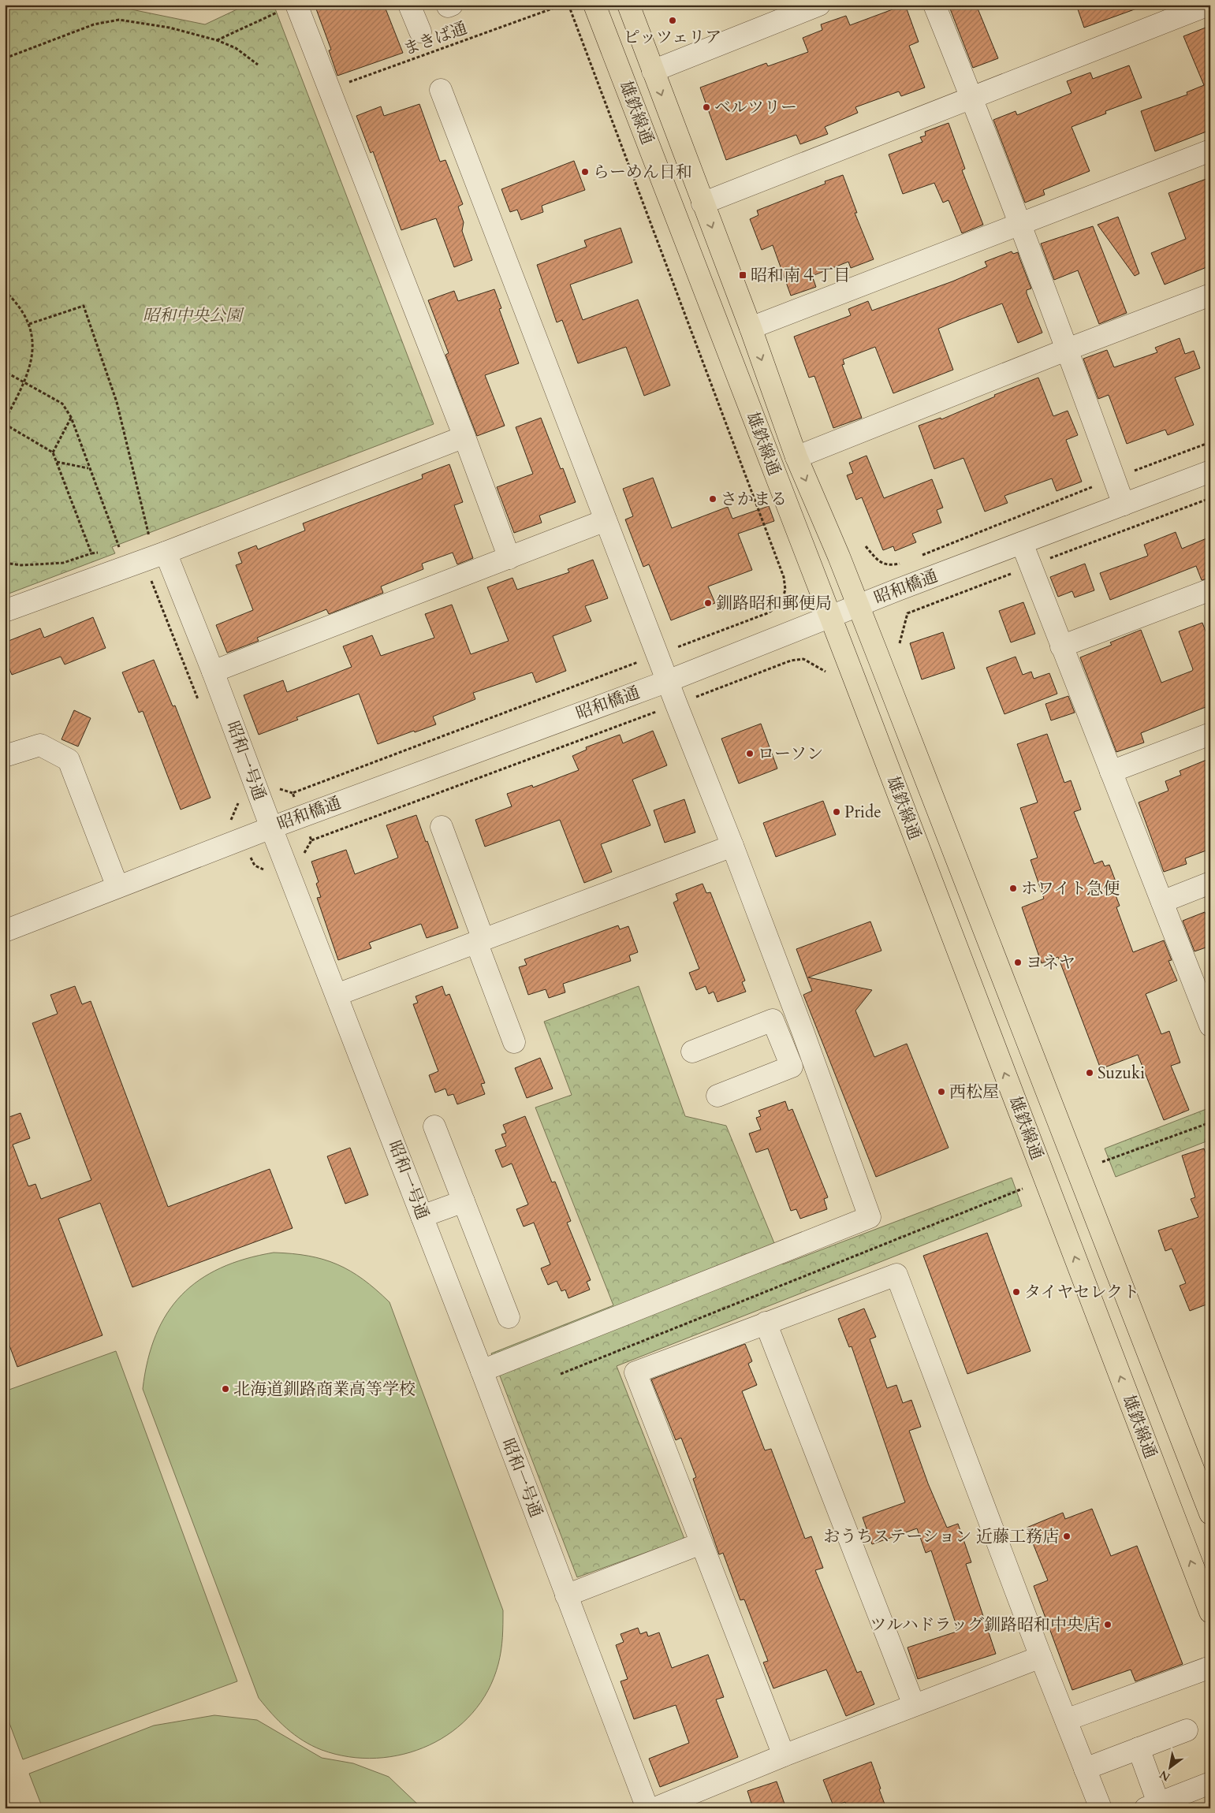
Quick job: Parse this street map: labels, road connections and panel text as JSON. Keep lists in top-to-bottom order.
{
  "streets": {
    "main road": ["雄鉄線通"],
    "street": ["昭和橋通", "昭和一号通"],
    "path": ["まきば通"]
  },
  "crossings": [
    ["雄鉄線通", "昭和橋通"],
    ["昭和橋通", "昭和一号通"]
  ],
  "parks": ["昭和中央公園"],
  "places": {
    "other": [
      "ピッツェリア",
      "ベルツリー",
      "らーめん日和",
      "さかまる",
      "釧路昭和郵便局",
      "ローソン",
      "Pride",
      "ホワイト急便",
      "ヨネヤ",
      "Suzuki",
      "西松屋",
      "タイヤセレクト",
      "北海道釧路商業高等学校",
      "おうちステーション 近藤工務店",
      "ツルハドラッグ釧路昭和中央店"
    ],
    "transit": ["昭和南４丁目"]
  },
  "north": "bottom left"
}
